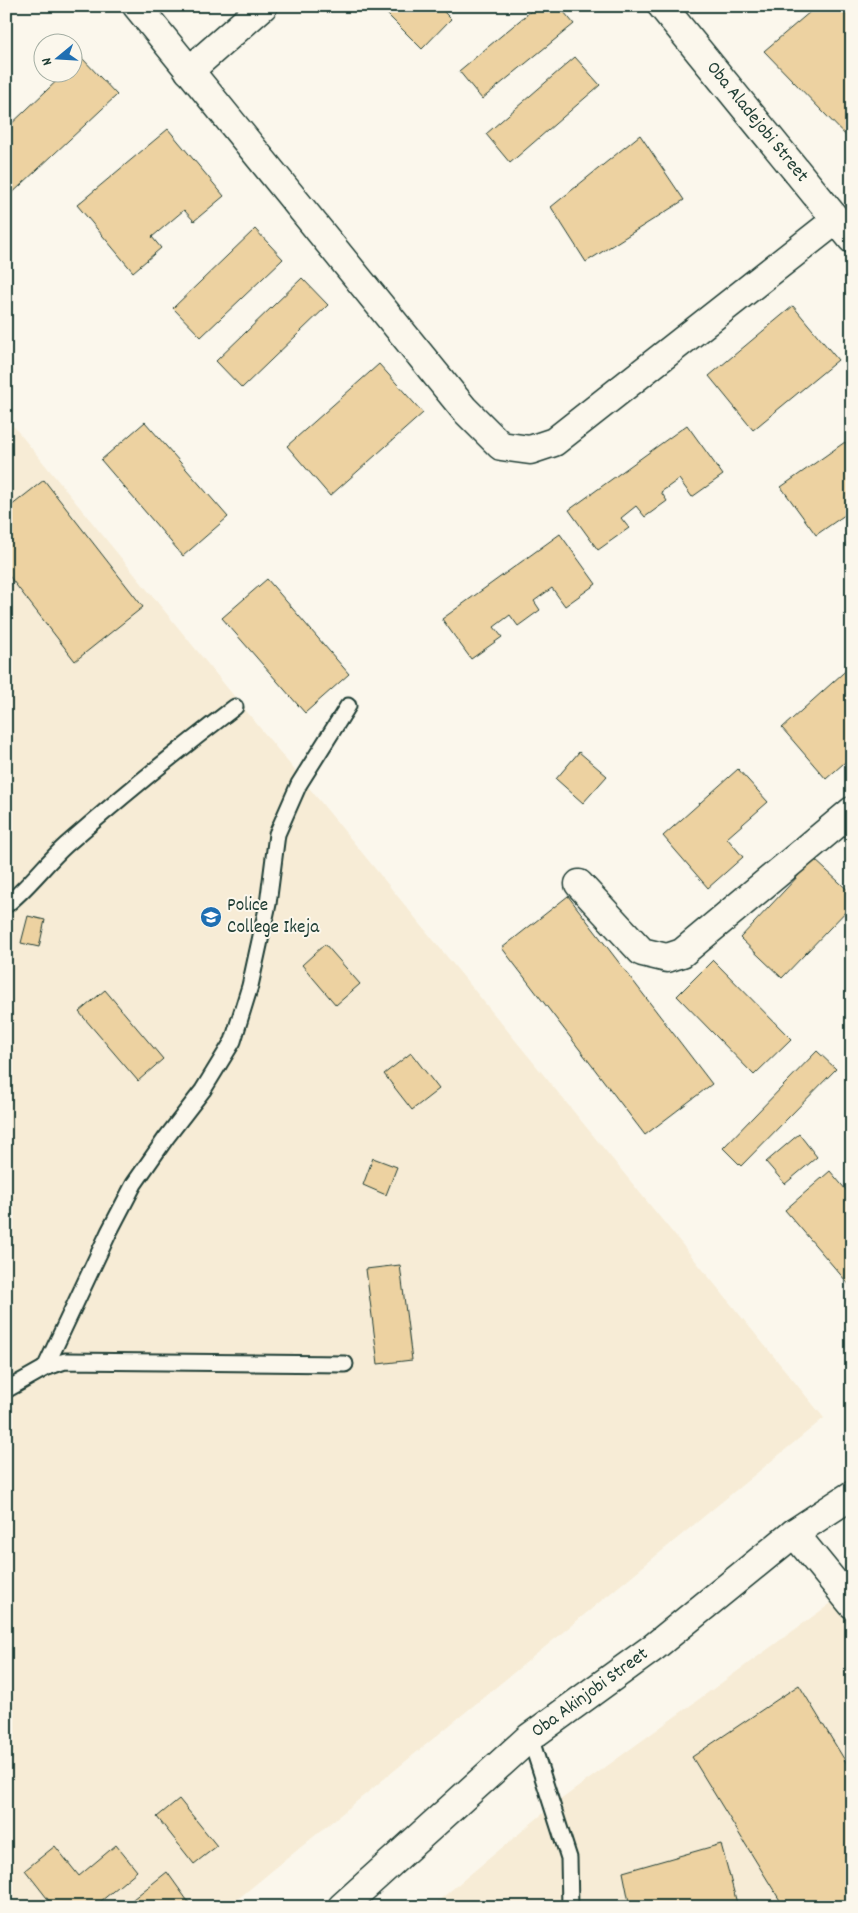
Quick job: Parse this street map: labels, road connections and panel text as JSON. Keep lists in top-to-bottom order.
{
  "streets": {
    "street": ["Oba Aladejobi Street", "Oba Akinjobi Street"]
  },
  "places": {
    "school or university": ["Police College Ikeja"]
  },
  "north": "left"
}
